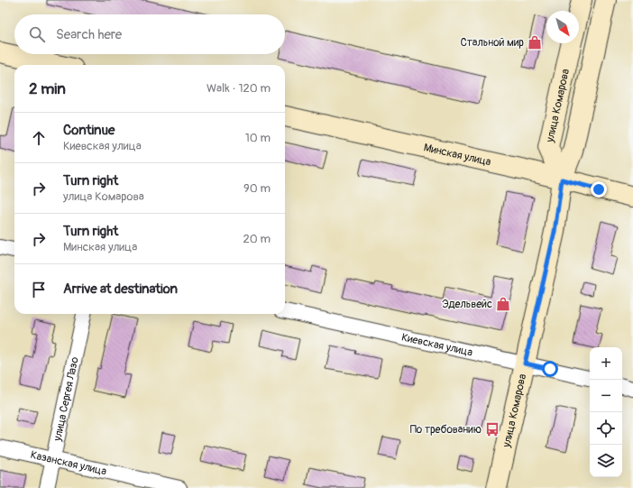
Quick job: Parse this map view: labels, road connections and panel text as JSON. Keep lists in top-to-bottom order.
{
  "streets": {
    "main road": ["улица Комарова", "Минская улица"],
    "street": ["Киевская улица", "улица Сергея Лазо", "Казанская улица"]
  },
  "crossings": [
    ["улица Комарова", "Минская улица"],
    ["улица Комарова", "Киевская улица"],
    ["улица Сергея Лазо", "Казанская улица"]
  ],
  "places": {
    "shop": ["Стальной мир", "Эдельвейс"],
    "bus stop": ["По требованию"]
  },
  "north": "bottom right",
  "page": {
    "search": "Search here",
    "heading": ["2 min", "Walk · 120 m"],
    "list": [
      ["Continue", "Киевская улица", "10 m"],
      ["Turn right", "улица Комарова", "90 m"],
      ["Turn right", "Минская улица", "20 m"],
      "Arrive at destination"
    ],
    "map_buttons": ["+", "−"]
  }
}
